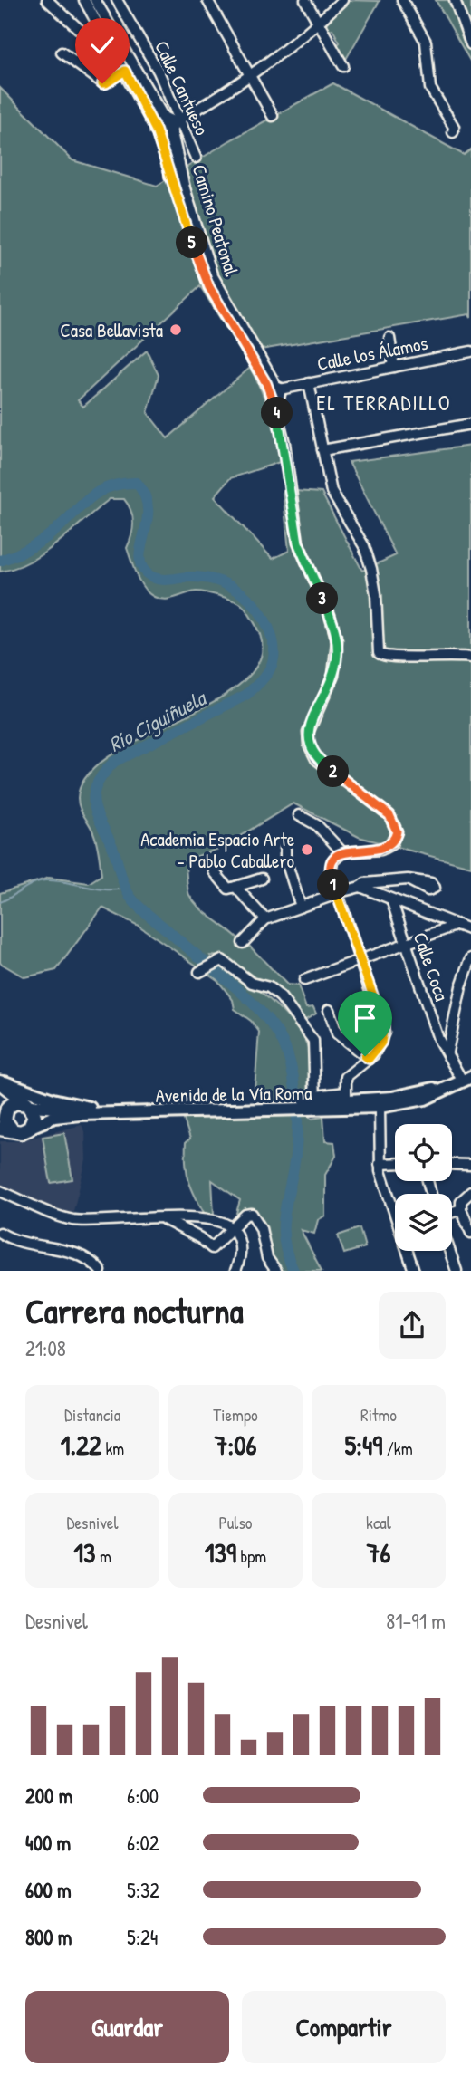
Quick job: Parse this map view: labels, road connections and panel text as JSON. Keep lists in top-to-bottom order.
{
  "streets": {
    "main road": ["Avenida de la Vía Roma"],
    "street": [
      "Calle Cantueso",
      "Camino Peatonal",
      "Calle los Álamos",
      "Calle Coca"
    ]
  },
  "crossings": [
    ["Calle Cantueso", "Camino Peatonal"],
    ["Camino Peatonal", "Calle los Álamos"],
    ["Calle Coca", "Avenida de la Vía Roma"]
  ],
  "districts": ["EL TERRADILLO"],
  "water": ["Río Ciguiñuela"],
  "places": ["Casa Bellavista", "Academia Espacio Arte - Pablo Caballero"],
  "page": {
    "pins": [
      "5",
      "4",
      "3",
      "2",
      "1"
    ],
    "heading": ["Carrera nocturna", "21:08"],
    "stats": [
      ["Distancia", "1.22 km"],
      ["Tiempo", "7:06"],
      ["Ritmo", "5:49 /km"],
      ["Desnivel", "13 m"],
      ["Pulso", "139 bpm"],
      ["kcal", "76"]
    ],
    "chart": ["Desnivel", "81–91 m"],
    "list": [
      {
        "name": "200 m",
        "note": "6:00"
      },
      {
        "name": "400 m",
        "note": "6:02"
      },
      {
        "name": "600 m",
        "note": "5:32"
      },
      {
        "name": "800 m",
        "note": "5:24"
      }
    ],
    "buttons": ["Guardar", "Compartir"]
  }
}
